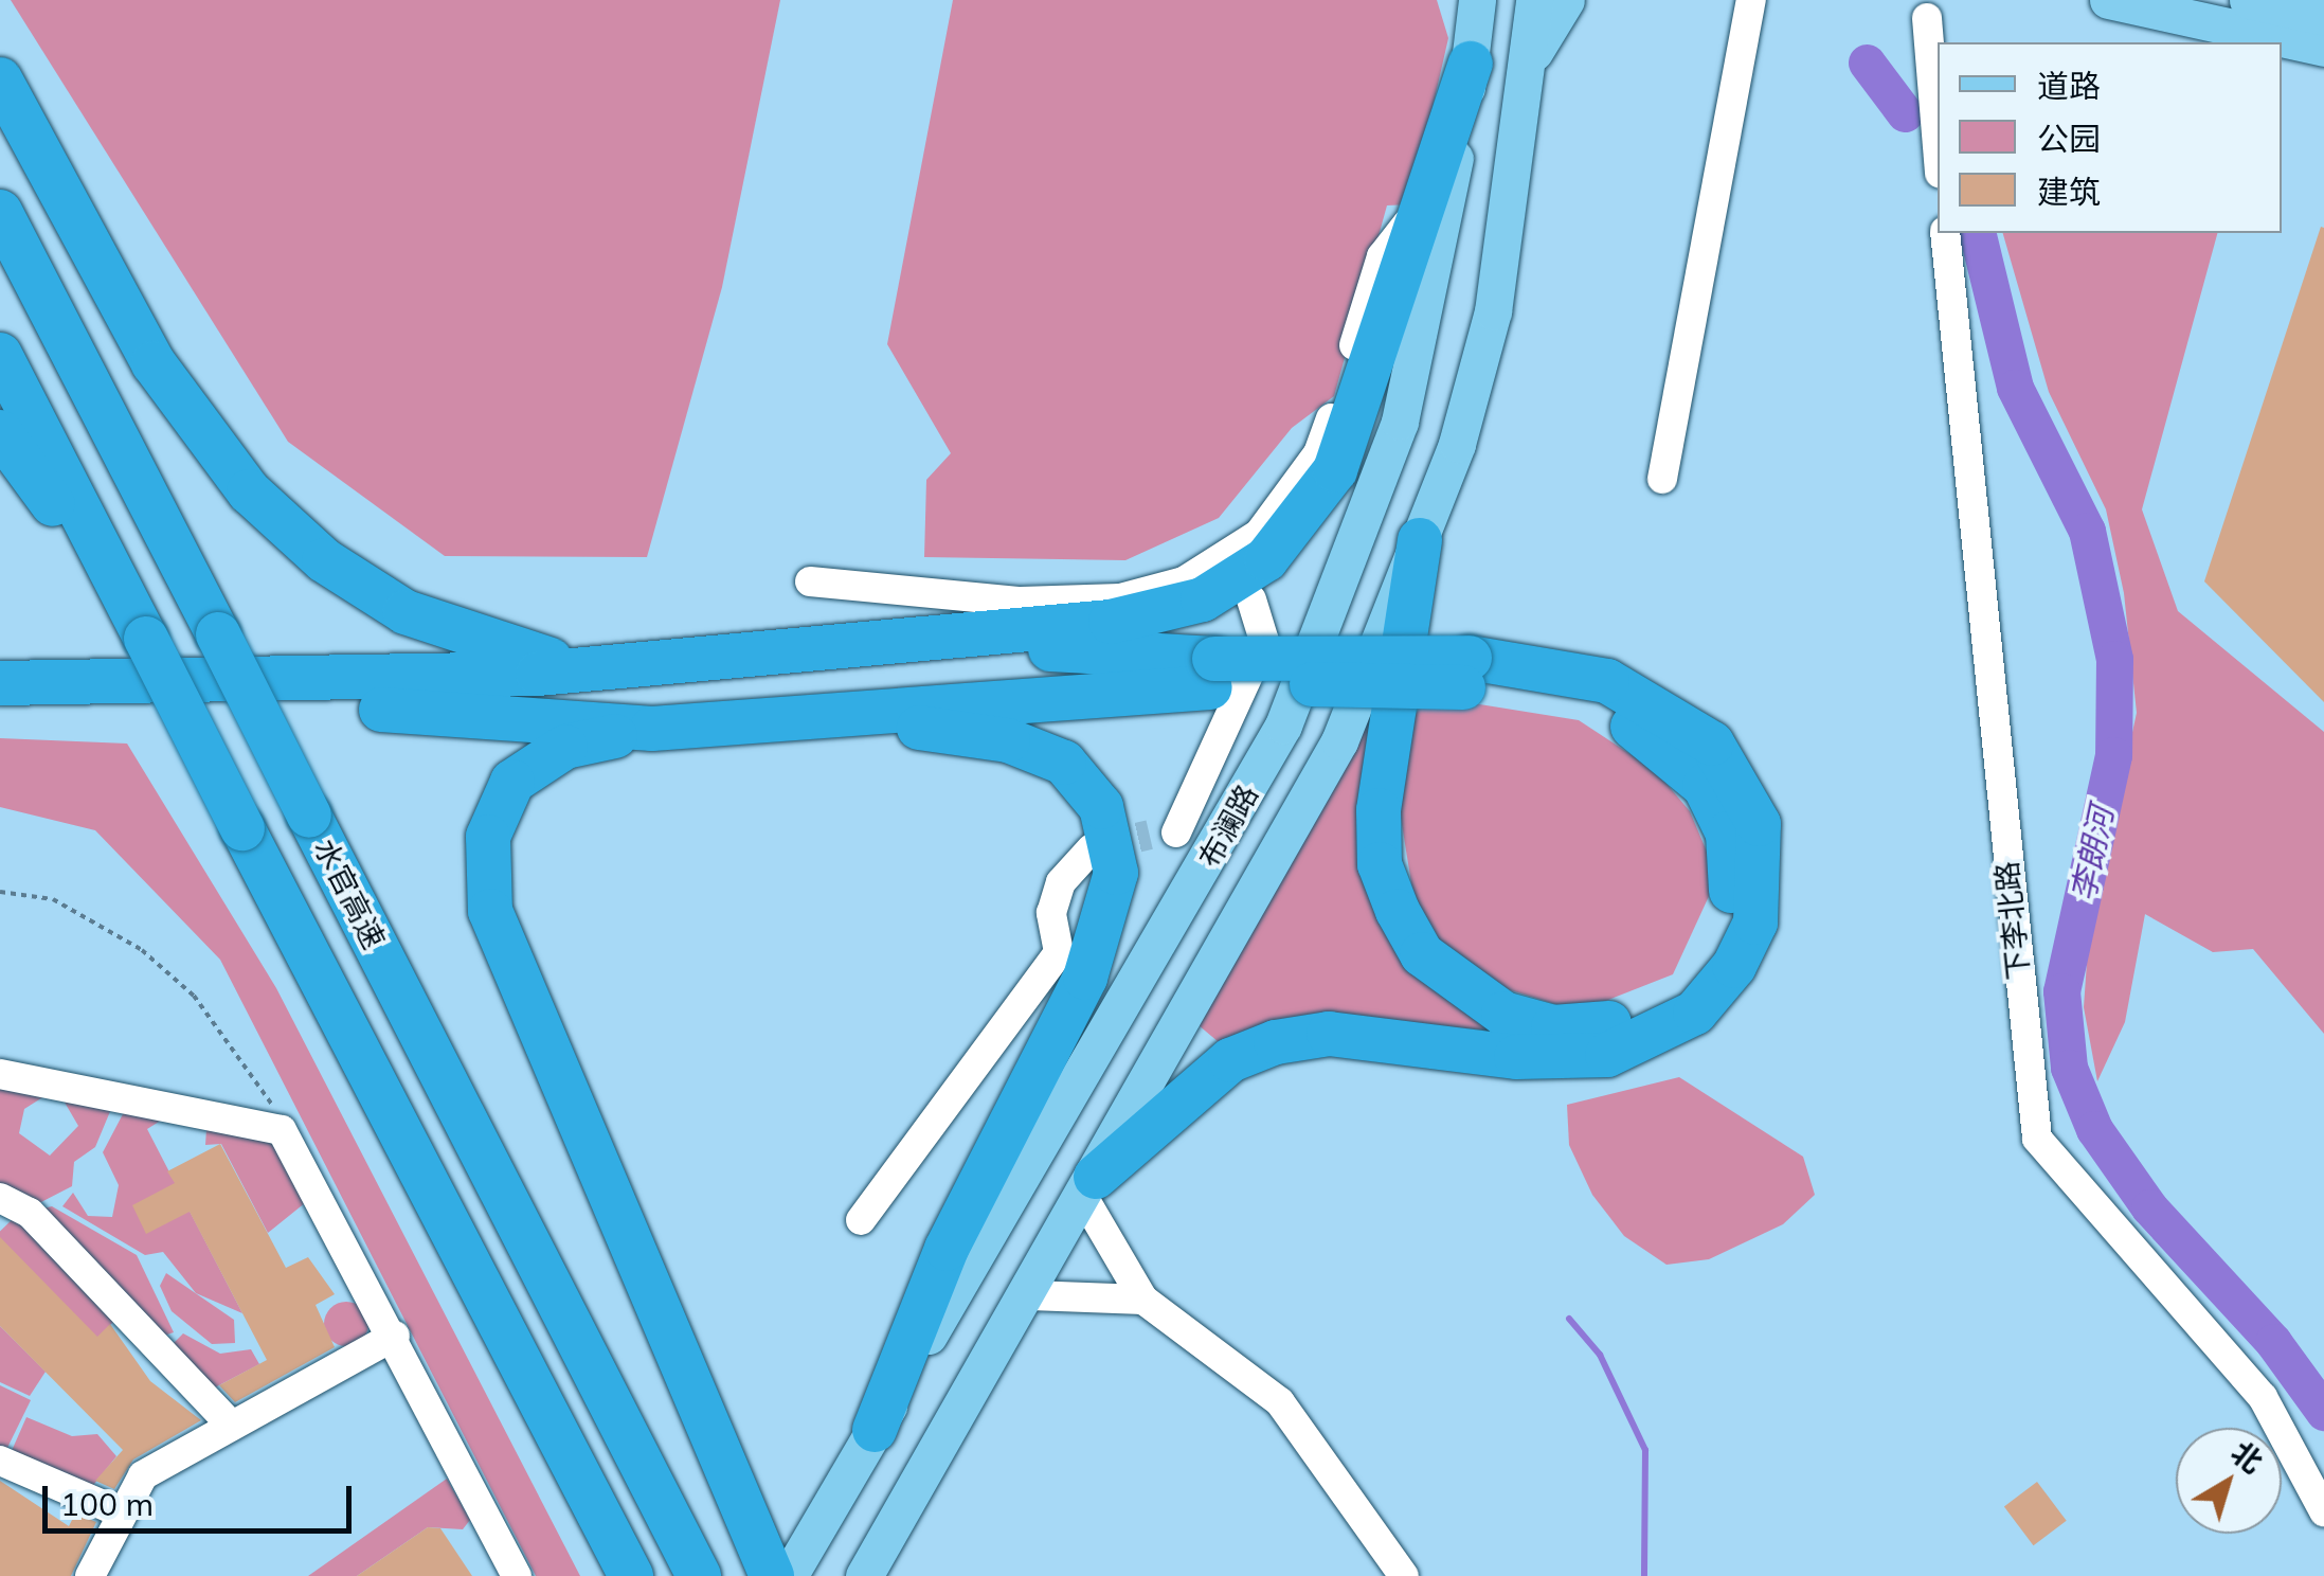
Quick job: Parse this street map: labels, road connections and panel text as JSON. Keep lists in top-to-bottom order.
{
  "streets": {
    "highway": ["水官高速"],
    "main road": ["布澜路"],
    "street": ["下李北路"]
  },
  "water": ["李朗河"],
  "legend": ["道路", "公园", "建筑"],
  "scale_bar": "100 m",
  "north": "top right"
}
